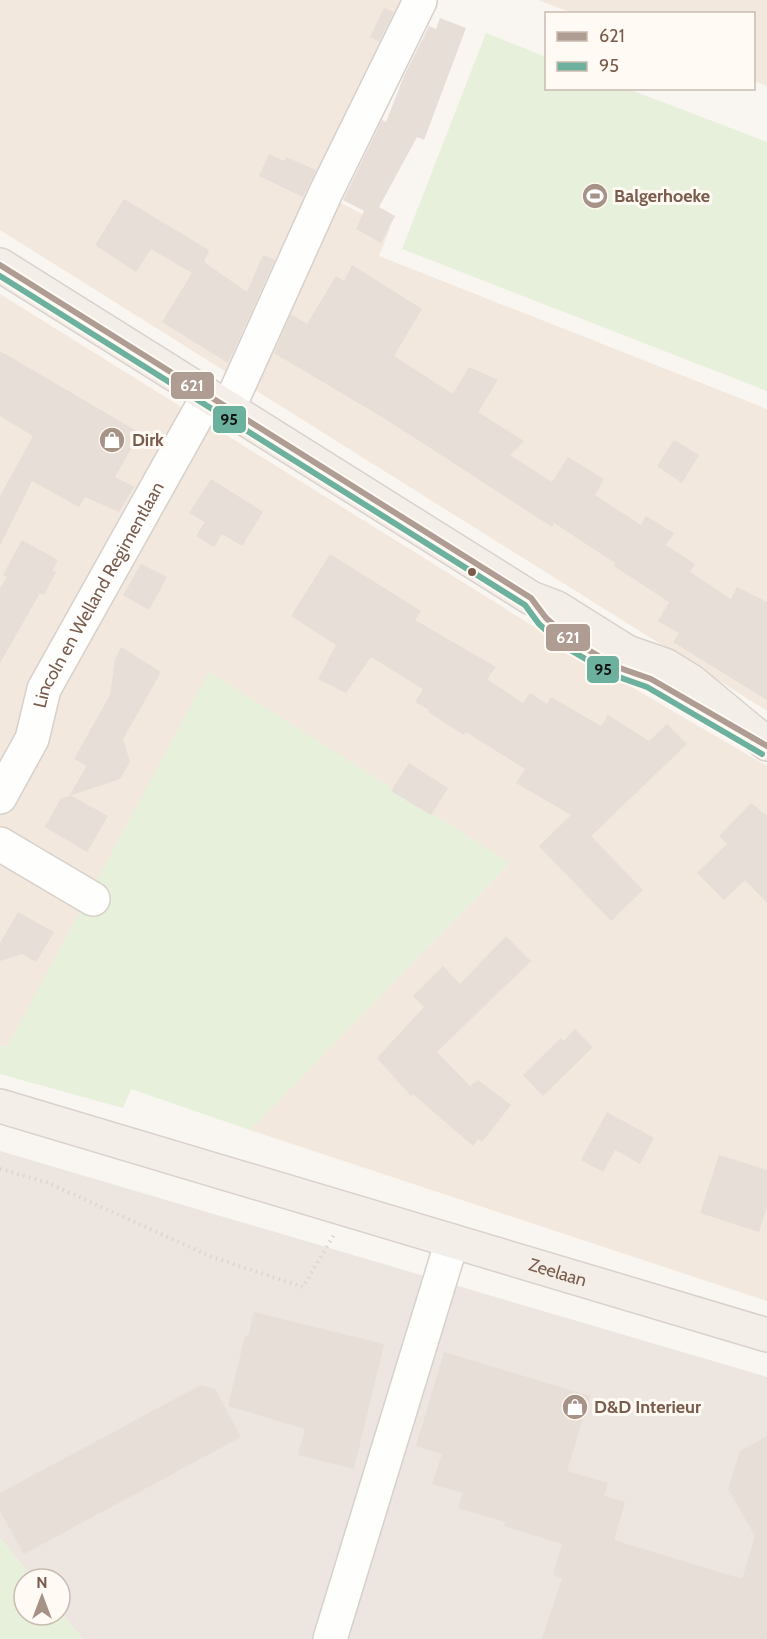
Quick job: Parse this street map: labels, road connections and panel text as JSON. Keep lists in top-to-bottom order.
{
  "streets": {
    "main road": ["Zeelaan"],
    "street": ["Lincoln en Welland Regimentlaan"]
  },
  "places": {
    "sports": ["Balgerhoeke"],
    "shop": ["Dirk", "D&D Interieur"]
  },
  "lines": ["transit line 621", "transit line 95"],
  "legend": ["621", "95"],
  "north": "top"
}
